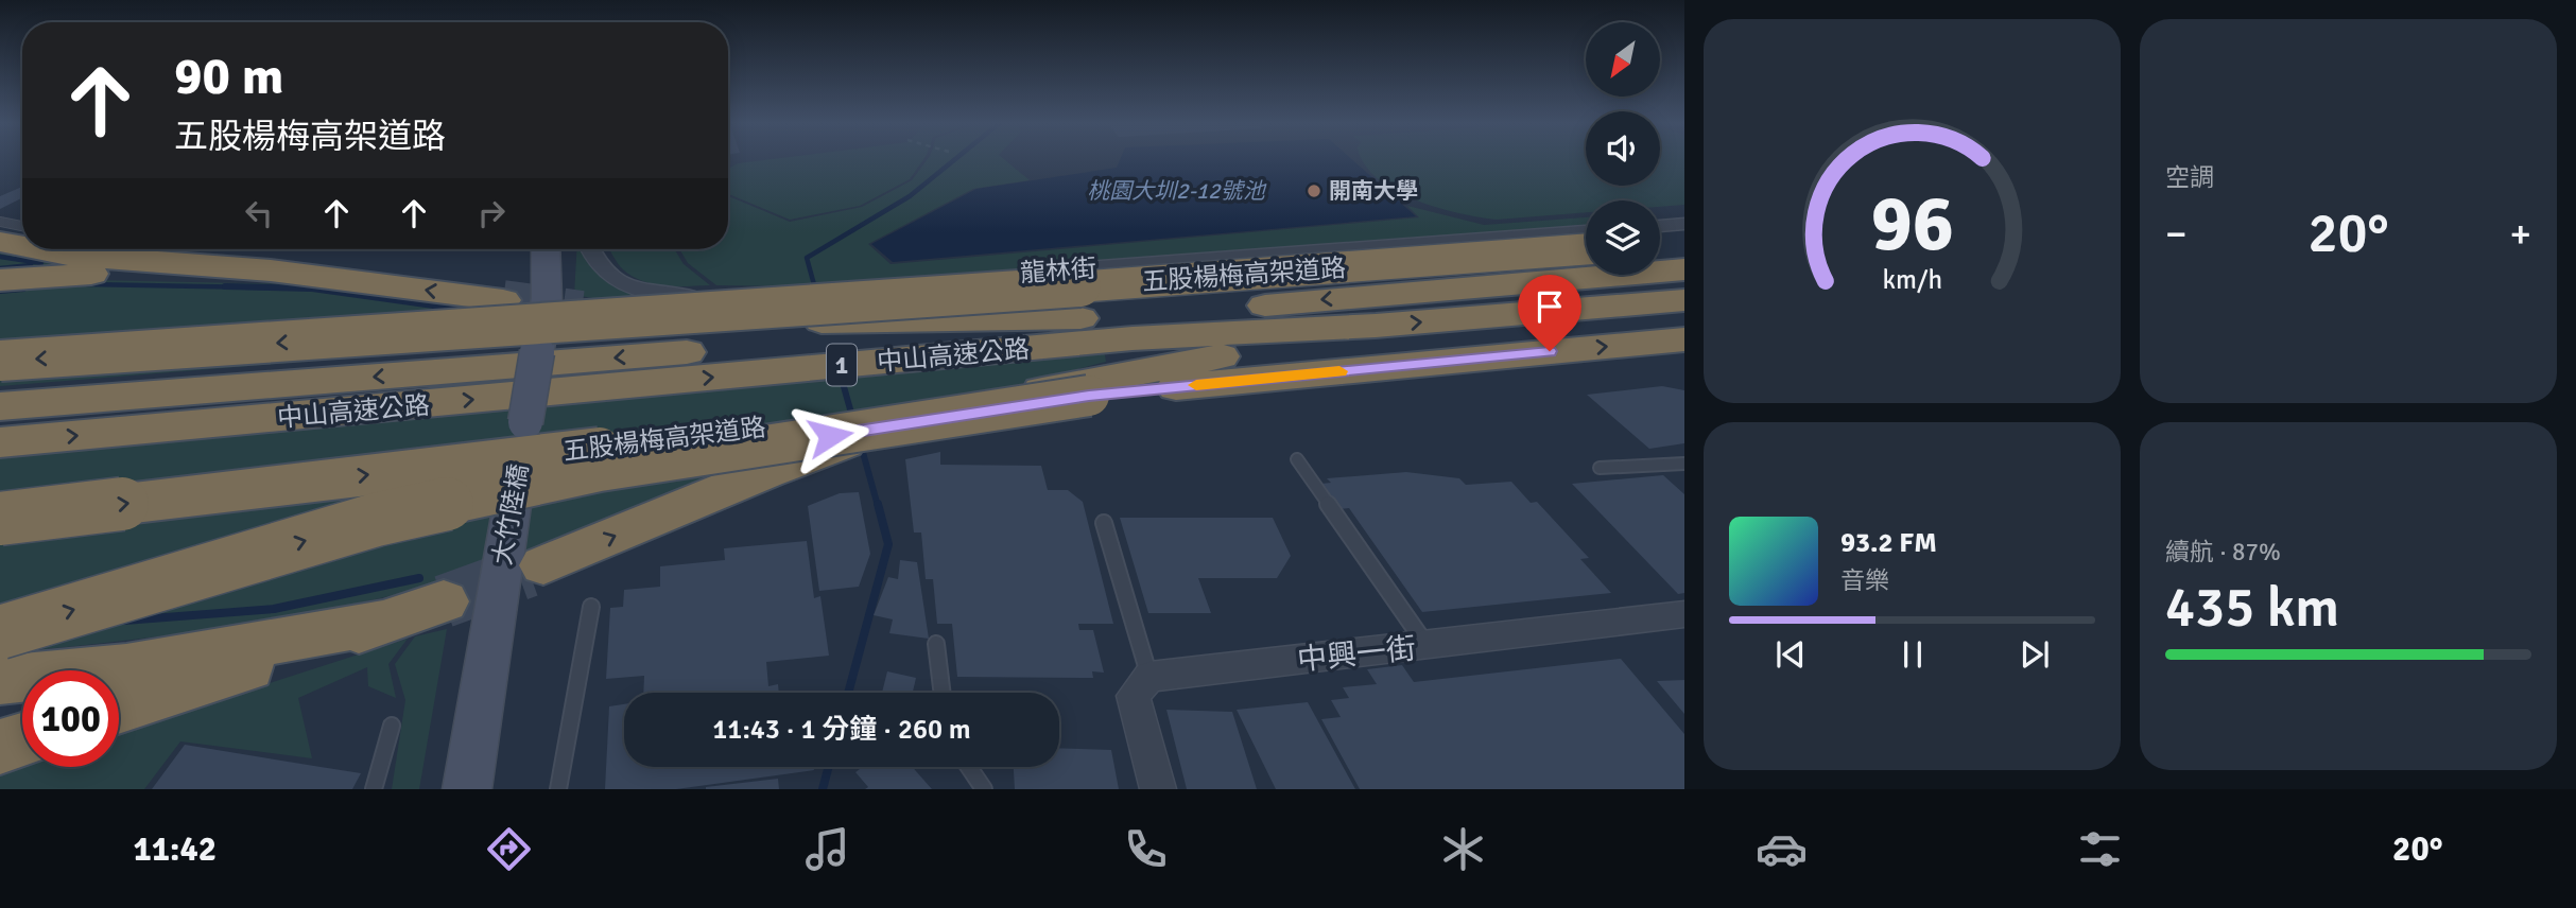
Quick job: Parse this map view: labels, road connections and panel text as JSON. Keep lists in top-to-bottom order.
{
  "streets": {
    "highway": ["五股楊梅高架道路", "中山高速公路", "1"],
    "main road": ["大竹陸橋"],
    "street": ["龍林街", "中興一街"]
  },
  "water": ["桃園大圳2-12號池"],
  "places": ["開南大學"],
  "north": "bottom left",
  "page": {
    "tile": [
      "空調",
      ["續航 · 87%", "435 km"]
    ],
    "turn": ["90 m", "五股楊梅高架道路"],
    "heat": ["−", "20°", "+"],
    "song": ["93.2 FM", "音樂"],
    "limit": "100",
    "trip": "11:43 · 1 分鐘 · 260 m",
    "tabs": ["11:42", "20°"],
    "gauge": ["96", "km/h"]
  }
}
